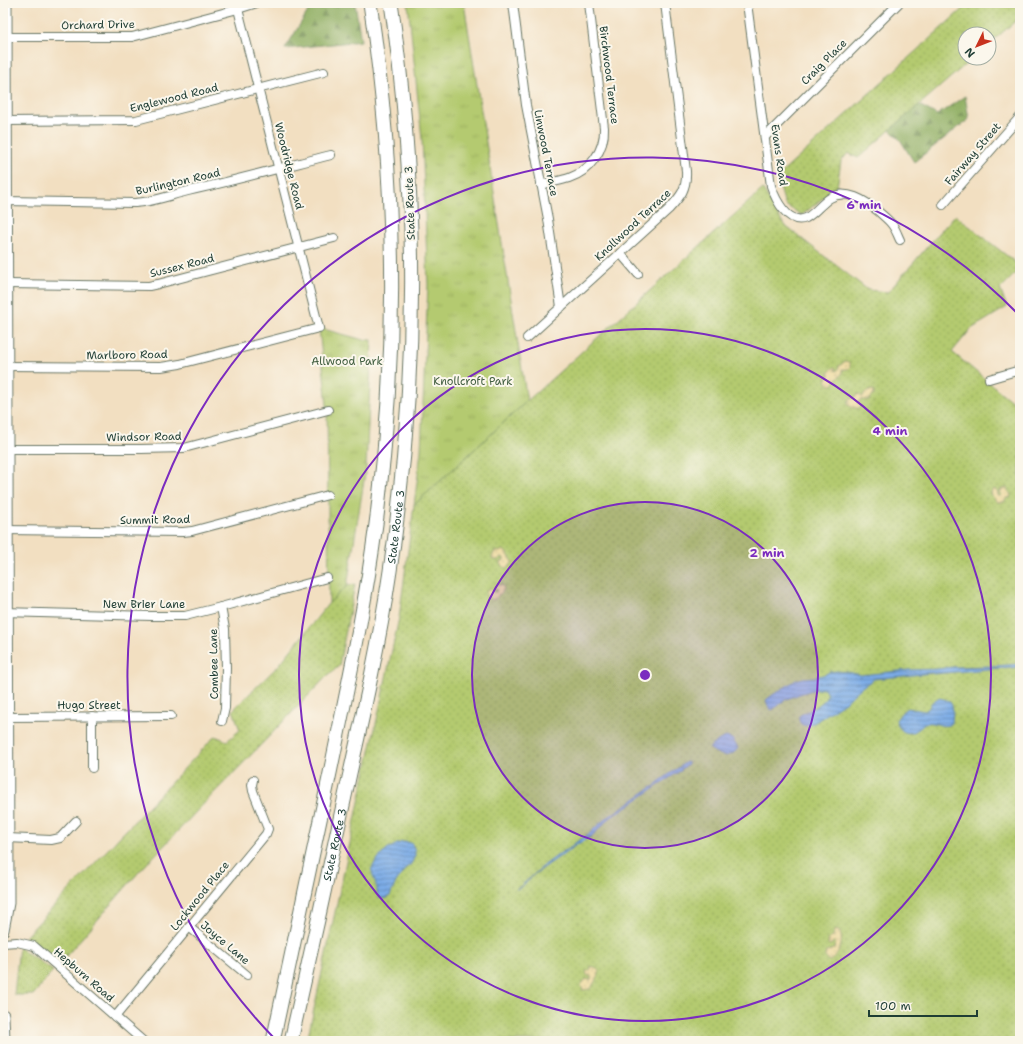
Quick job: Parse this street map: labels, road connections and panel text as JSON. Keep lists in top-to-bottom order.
{
  "streets": {
    "highway": ["State Route 3"],
    "street": [
      "Orchard Drive",
      "Craig Place",
      "Birchwood Terrace",
      "Englewood Road",
      "Linwood Terrace",
      "Fairway Street",
      "Evans Road",
      "Woodridge Road",
      "Burlington Road",
      "Knollwood Terrace",
      "Sussex Road",
      "Marlboro Road",
      "Windsor Road",
      "Summit Road",
      "New Brier Lane",
      "Combee Lane",
      "Hugo Street",
      "Lockwood Place",
      "Joyce Lane",
      "Hepburn Road"
    ]
  },
  "crossings": [
    ["Orchard Drive", "Woodridge Road"],
    ["Craig Place", "Evans Road"],
    ["Birchwood Terrace", "Linwood Terrace"],
    ["Englewood Road", "Woodridge Road"],
    ["Linwood Terrace", "Knollwood Terrace"],
    ["Woodridge Road", "Burlington Road"],
    ["Woodridge Road", "Sussex Road"],
    ["Woodridge Road", "Marlboro Road"],
    ["New Brier Lane", "Combee Lane"],
    ["Lockwood Place", "Joyce Lane"],
    ["Lockwood Place", "Hepburn Road"]
  ],
  "parks": ["Allwood Park", "Knollcroft Park"],
  "scale_bar": "100 m",
  "north": "bottom left",
  "rings": ["6 min", "4 min", "2 min"]
}
